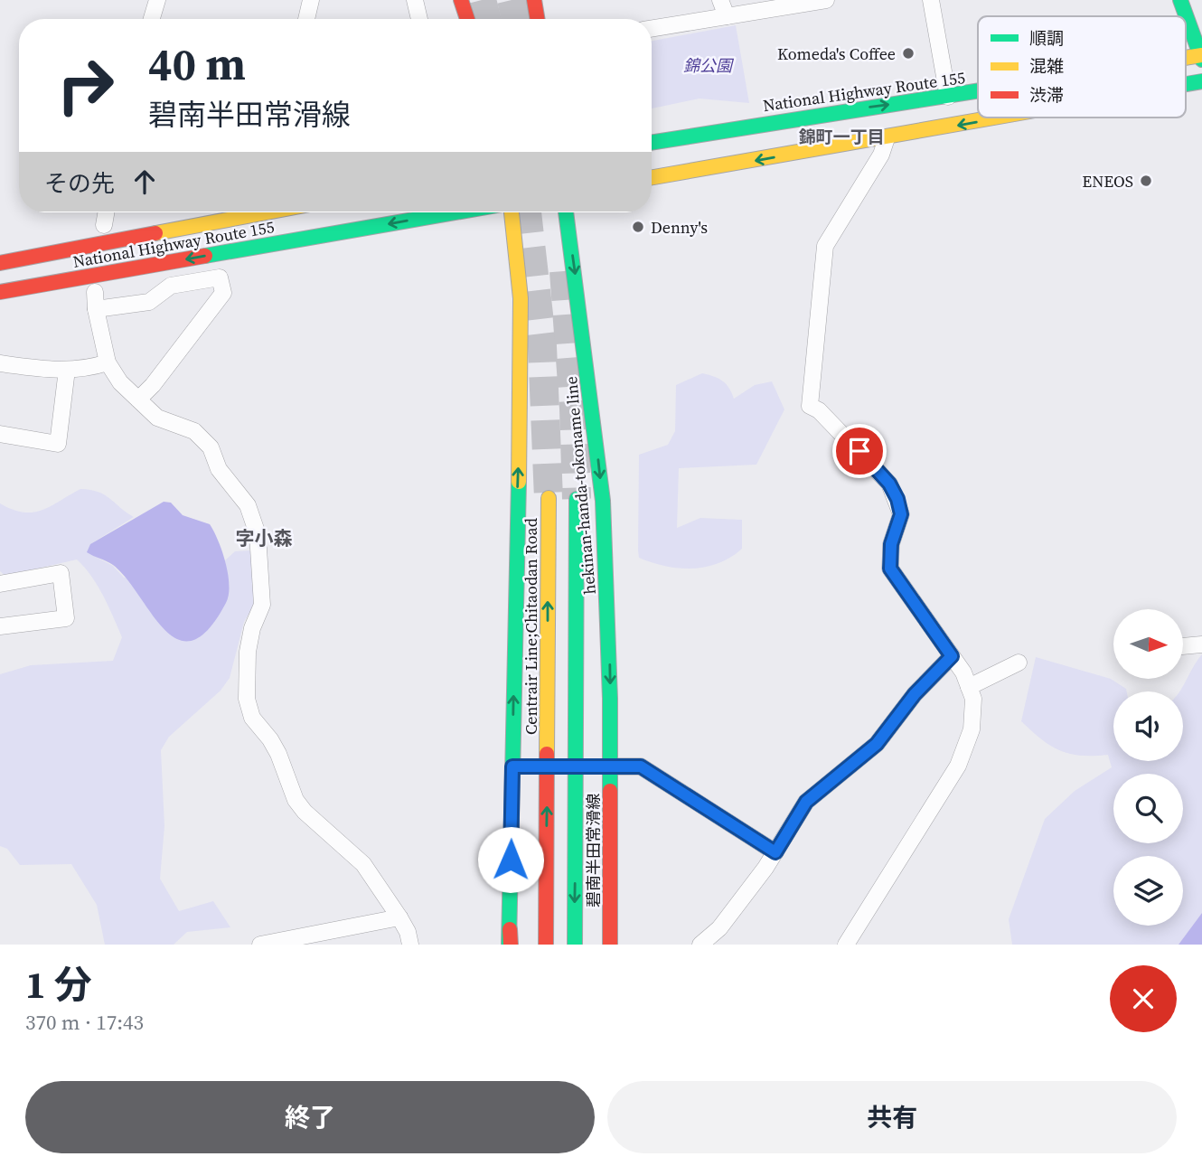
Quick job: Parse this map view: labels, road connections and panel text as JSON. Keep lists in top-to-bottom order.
{
  "streets": {
    "main road": [
      "National Highway Route 155",
      "hekinan-handa-tokoname line",
      "Centrair Line;Chitaodan Road",
      "碧南半田常滑線"
    ]
  },
  "crossings": [
    ["hekinan-handa-tokoname line", "碧南半田常滑線"]
  ],
  "districts": ["錦町一丁目", "字小森"],
  "parks": ["錦公園"],
  "places": ["Komeda's Coffee", "ENEOS", "Denny's"],
  "legend": ["順調", "混雑", "渋滞"],
  "north": "right",
  "page": {
    "turn": ["40 m", "碧南半田常滑線"],
    "then": "その先",
    "heading": ["1 分", "370 m · 17:43"],
    "buttons": ["終了", "共有"]
  }
}
